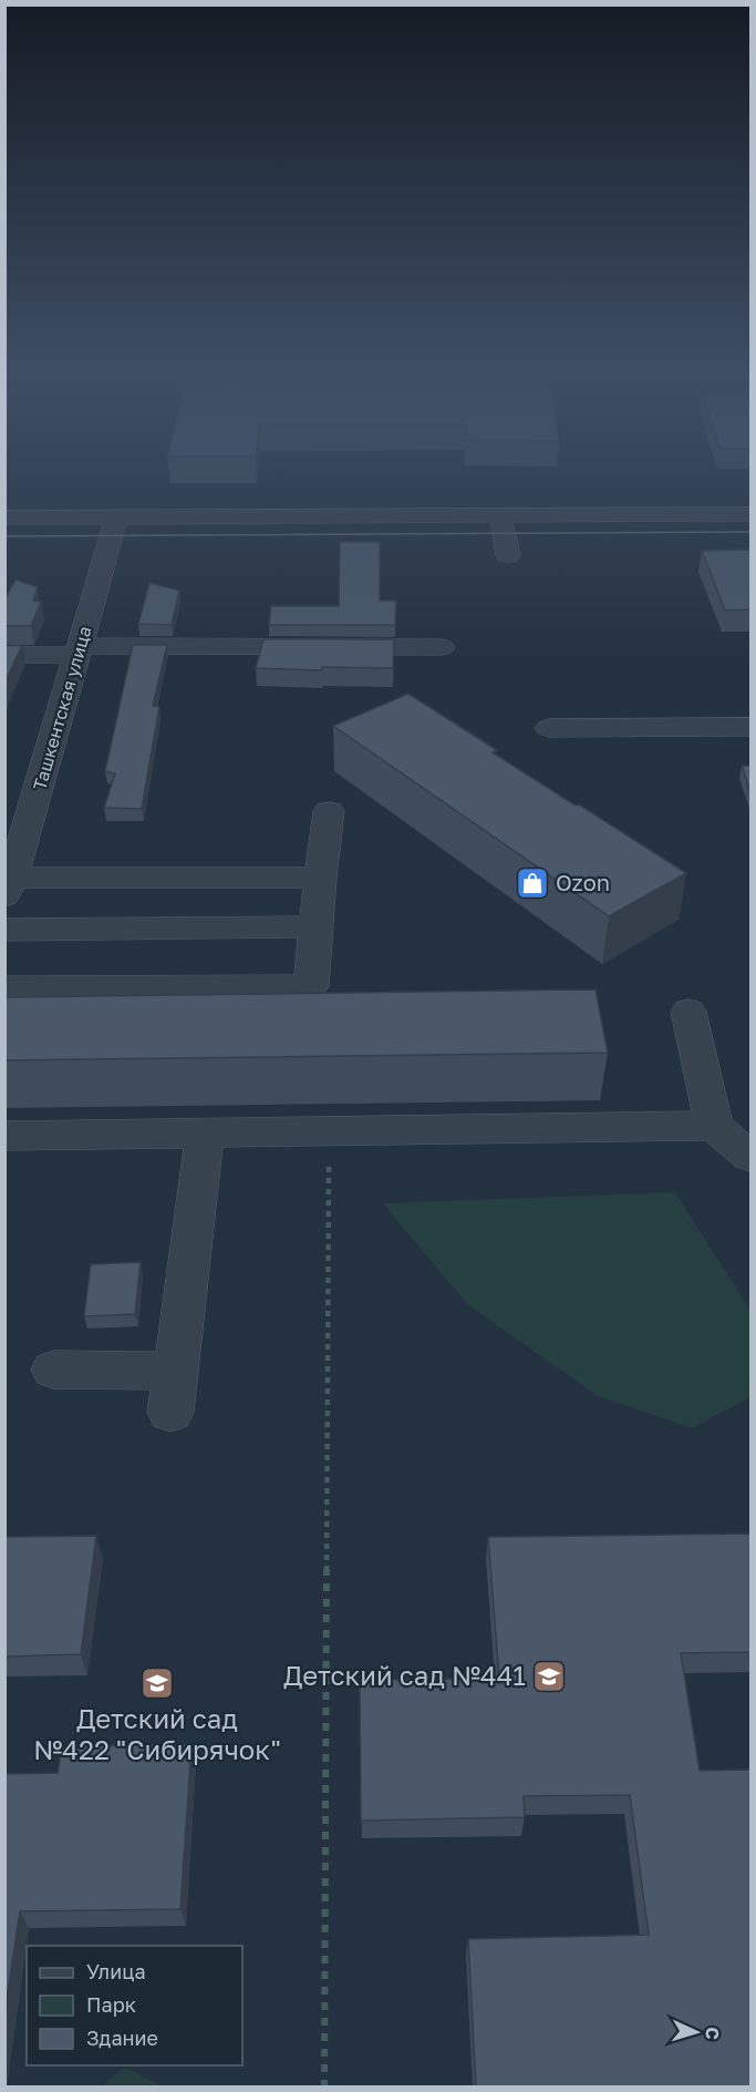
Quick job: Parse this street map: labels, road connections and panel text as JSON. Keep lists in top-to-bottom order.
{
  "streets": {
    "street": ["Ташкентская улица"]
  },
  "places": {
    "shop": ["Ozon"],
    "school or university": ["Детский сад №441", "Детский сад №422 \"Сибирячок\""]
  },
  "legend": ["Улица", "Парк", "Здание"],
  "north": "right"
}
